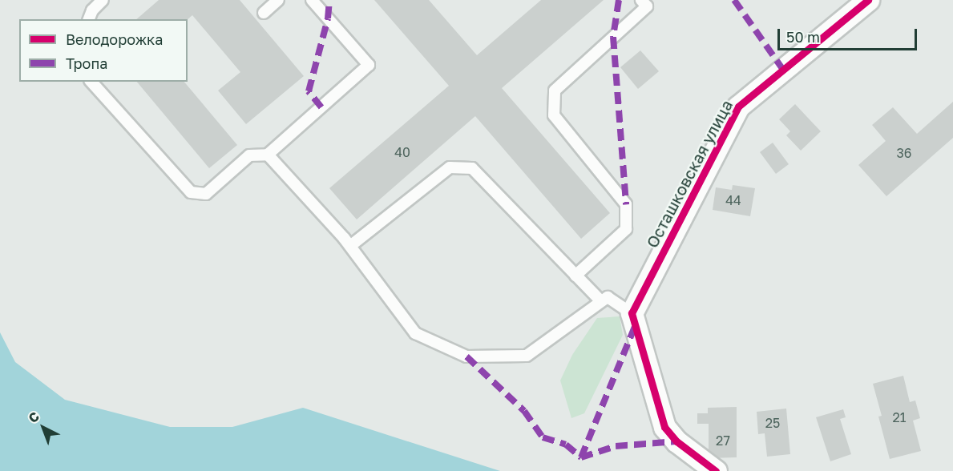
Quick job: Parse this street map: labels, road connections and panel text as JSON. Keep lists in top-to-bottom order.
{
  "streets": {
    "street": ["Осташковская улица"]
  },
  "house_numbers": [
    "40",
    "36",
    "44",
    "21",
    "25",
    "27"
  ],
  "legend": ["Велодорожка", "Тропа"],
  "scale_bar": "50 m",
  "north": "top left"
}
